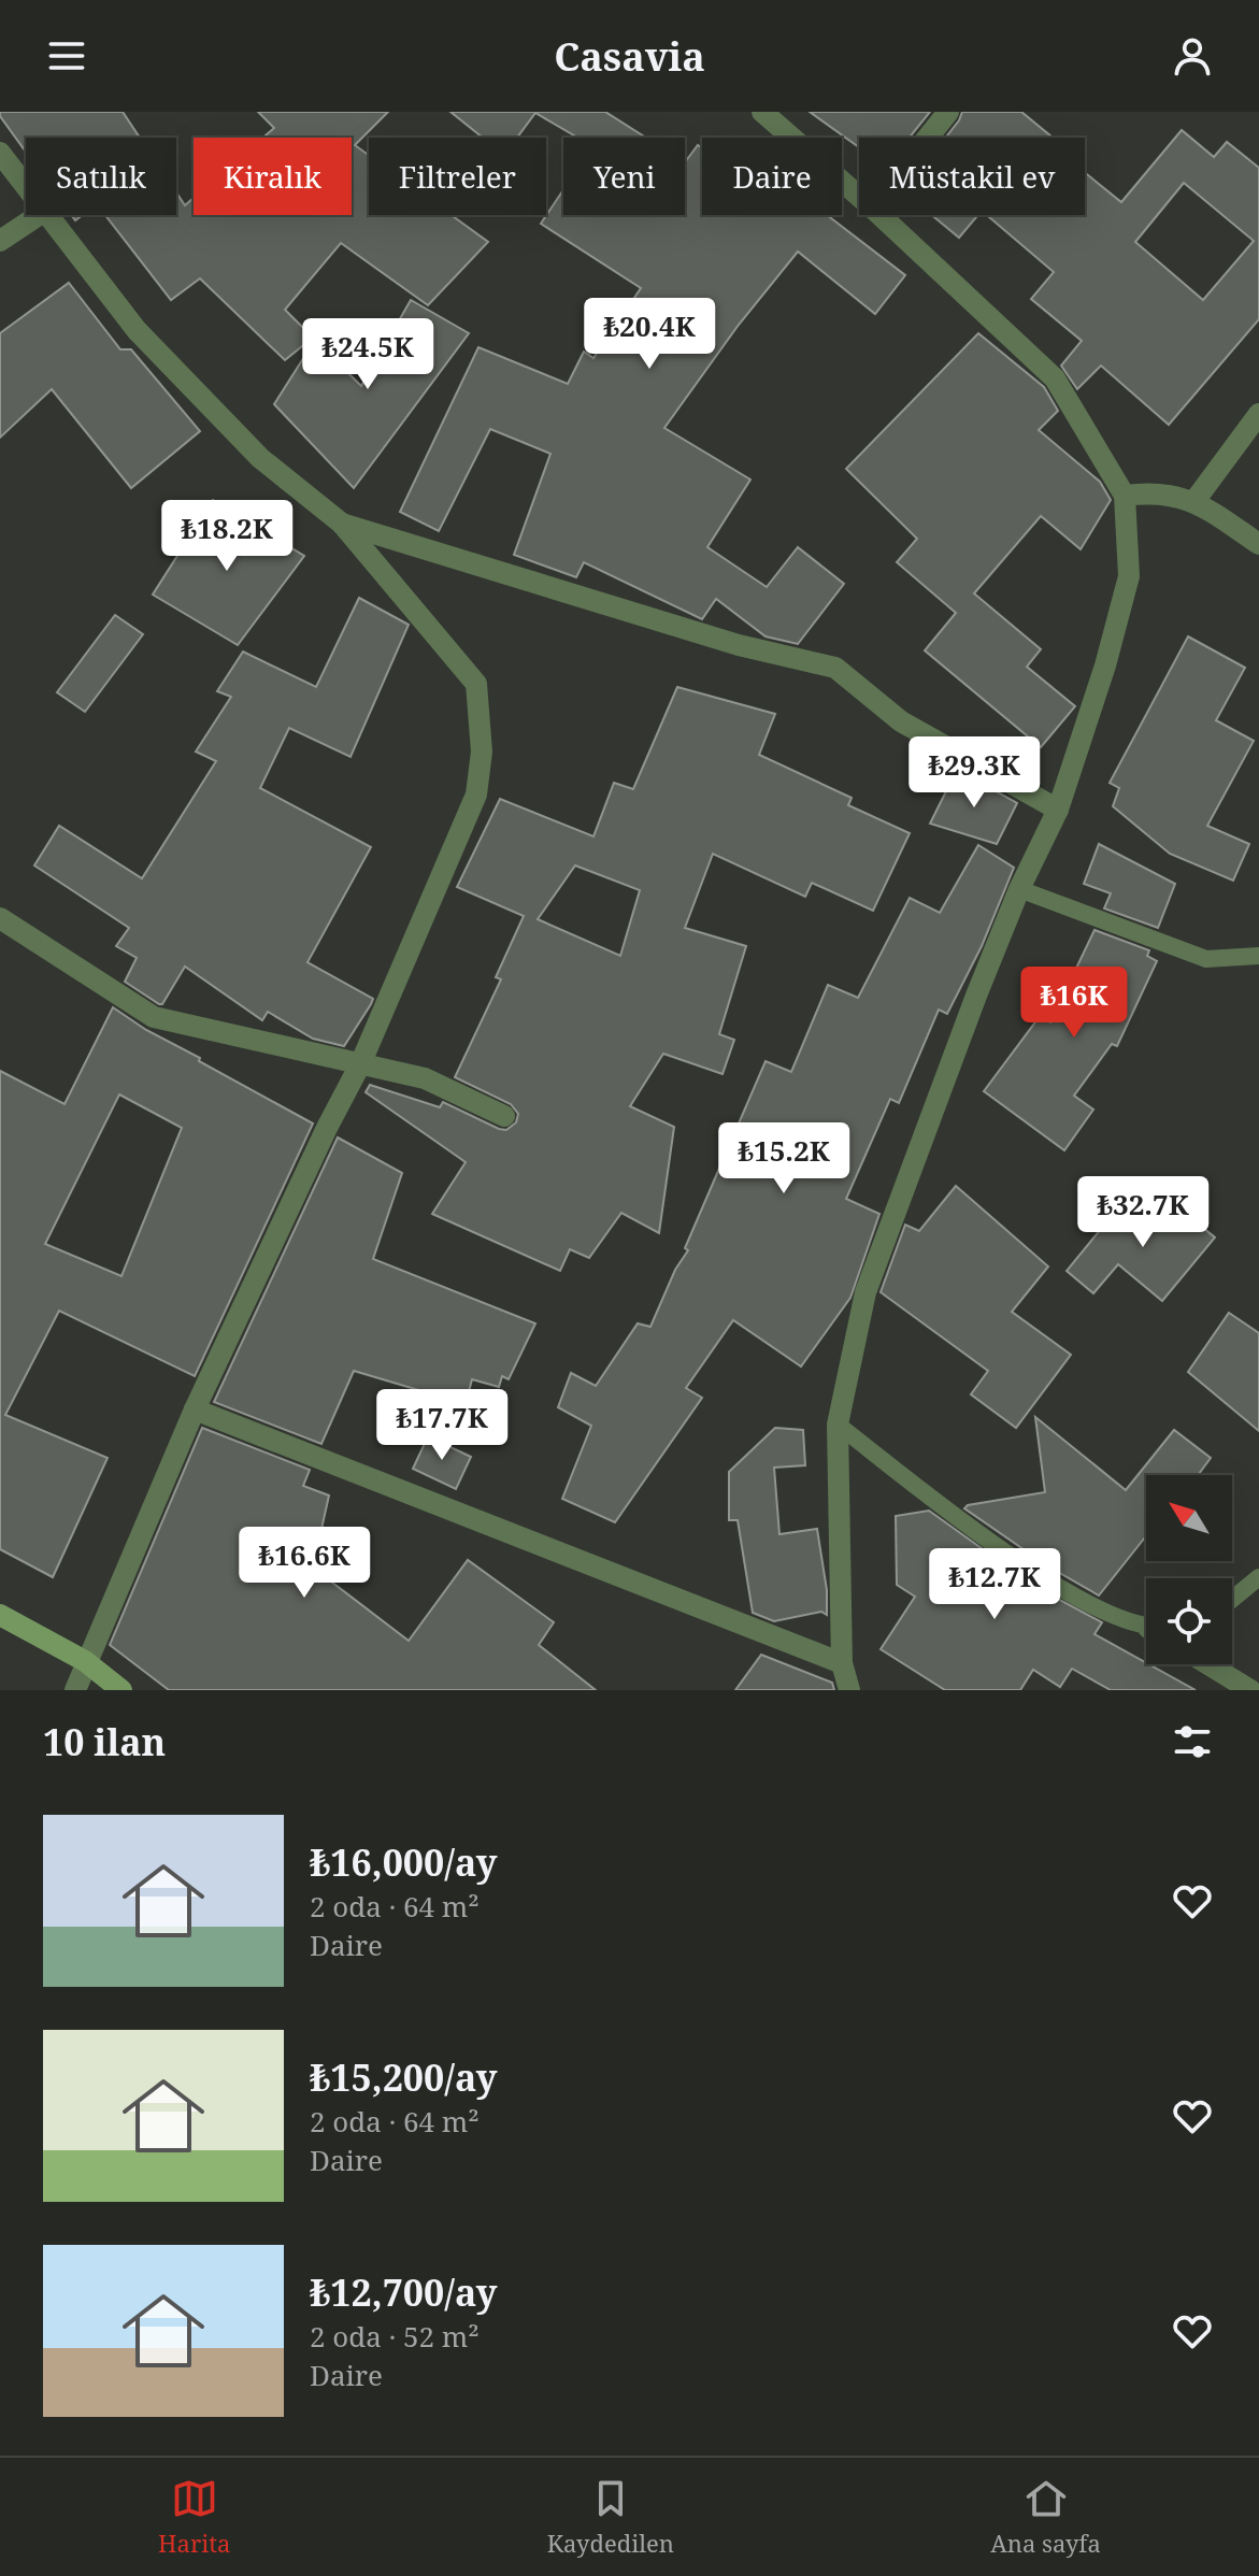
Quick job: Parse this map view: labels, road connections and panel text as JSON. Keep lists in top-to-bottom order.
{
  "north": "top left",
  "page": {
    "header": "Casavia",
    "chip": [
      "Satılık",
      "Kiralık",
      "Filtreler",
      "Yeni",
      "Daire",
      "Müstakil ev"
    ],
    "price": [
      "₺20.4K",
      "₺24.5K",
      "₺18.2K",
      "₺29.3K",
      "₺16K",
      "₺15.2K",
      "₺32.7K",
      "₺17.7K",
      "₺16.6K",
      "₺12.7K"
    ],
    "heading": "10 ilan",
    "list": [
      {
        "name": "₺16,000/ay",
        "note": "2 oda · 64 m² · Daire"
      },
      {
        "name": "₺15,200/ay",
        "note": "2 oda · 64 m² · Daire"
      },
      {
        "name": "₺12,700/ay",
        "note": "2 oda · 52 m² · Daire"
      }
    ],
    "tabs": ["Harita", "Kaydedilen", "Ana sayfa"]
  }
}
